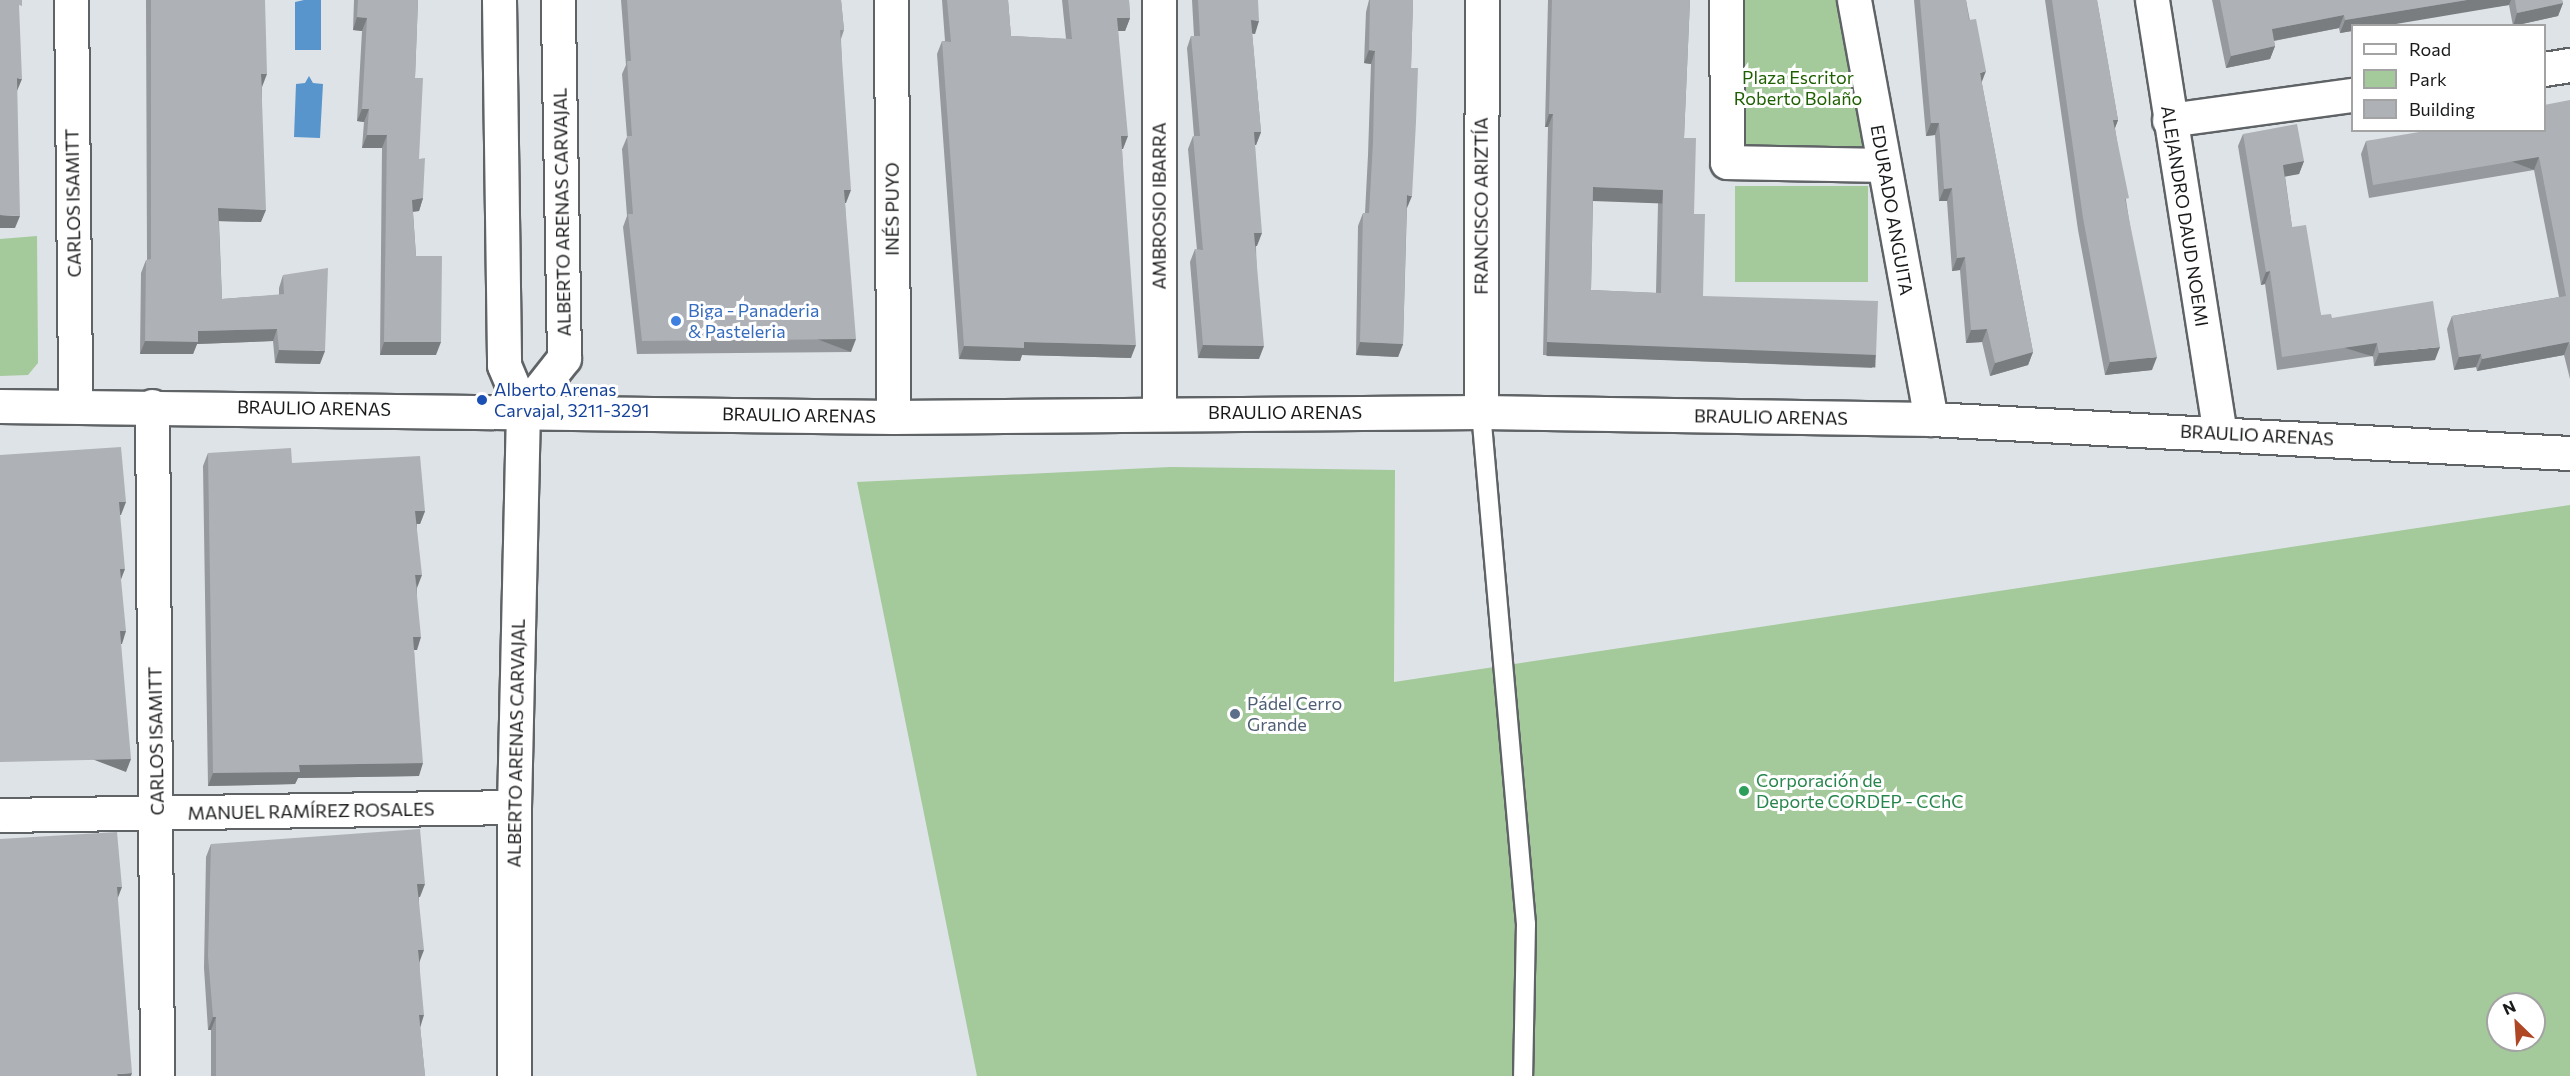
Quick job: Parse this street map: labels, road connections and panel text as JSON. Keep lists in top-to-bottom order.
{
  "streets": {
    "street": [
      "CARLOS ISAMITT",
      "AMBROSIO IBARRA",
      "FRANCISCO ARIZTÍA",
      "INÉS PUYO",
      "EDURADO ANGUITA",
      "ALBERTO ARENAS CARVAJAL",
      "ALEJANDRO DAUD NOEMI",
      "BRAULIO ARENAS",
      "MANUEL RAMÍREZ ROSALES"
    ]
  },
  "crossings": [
    ["CARLOS ISAMITT", "BRAULIO ARENAS"],
    ["CARLOS ISAMITT", "MANUEL RAMÍREZ ROSALES"],
    ["AMBROSIO IBARRA", "BRAULIO ARENAS"],
    ["FRANCISCO ARIZTÍA", "BRAULIO ARENAS"],
    ["INÉS PUYO", "BRAULIO ARENAS"],
    ["EDURADO ANGUITA", "BRAULIO ARENAS"],
    ["ALBERTO ARENAS CARVAJAL", "BRAULIO ARENAS"],
    ["ALBERTO ARENAS CARVAJAL", "MANUEL RAMÍREZ ROSALES"],
    ["ALEJANDRO DAUD NOEMI", "BRAULIO ARENAS"]
  ],
  "parks": ["Plaza Escritor Roberto Bolaño"],
  "places": [
    "Biga - Panaderia & Pasteleria",
    "Alberto Arenas Carvajal, 3211-3291",
    "Pádel Cerro Grande",
    "Corporación de Deporte CORDEP - CChC"
  ],
  "legend": ["Road", "Park", "Building"],
  "north": "top left"
}
